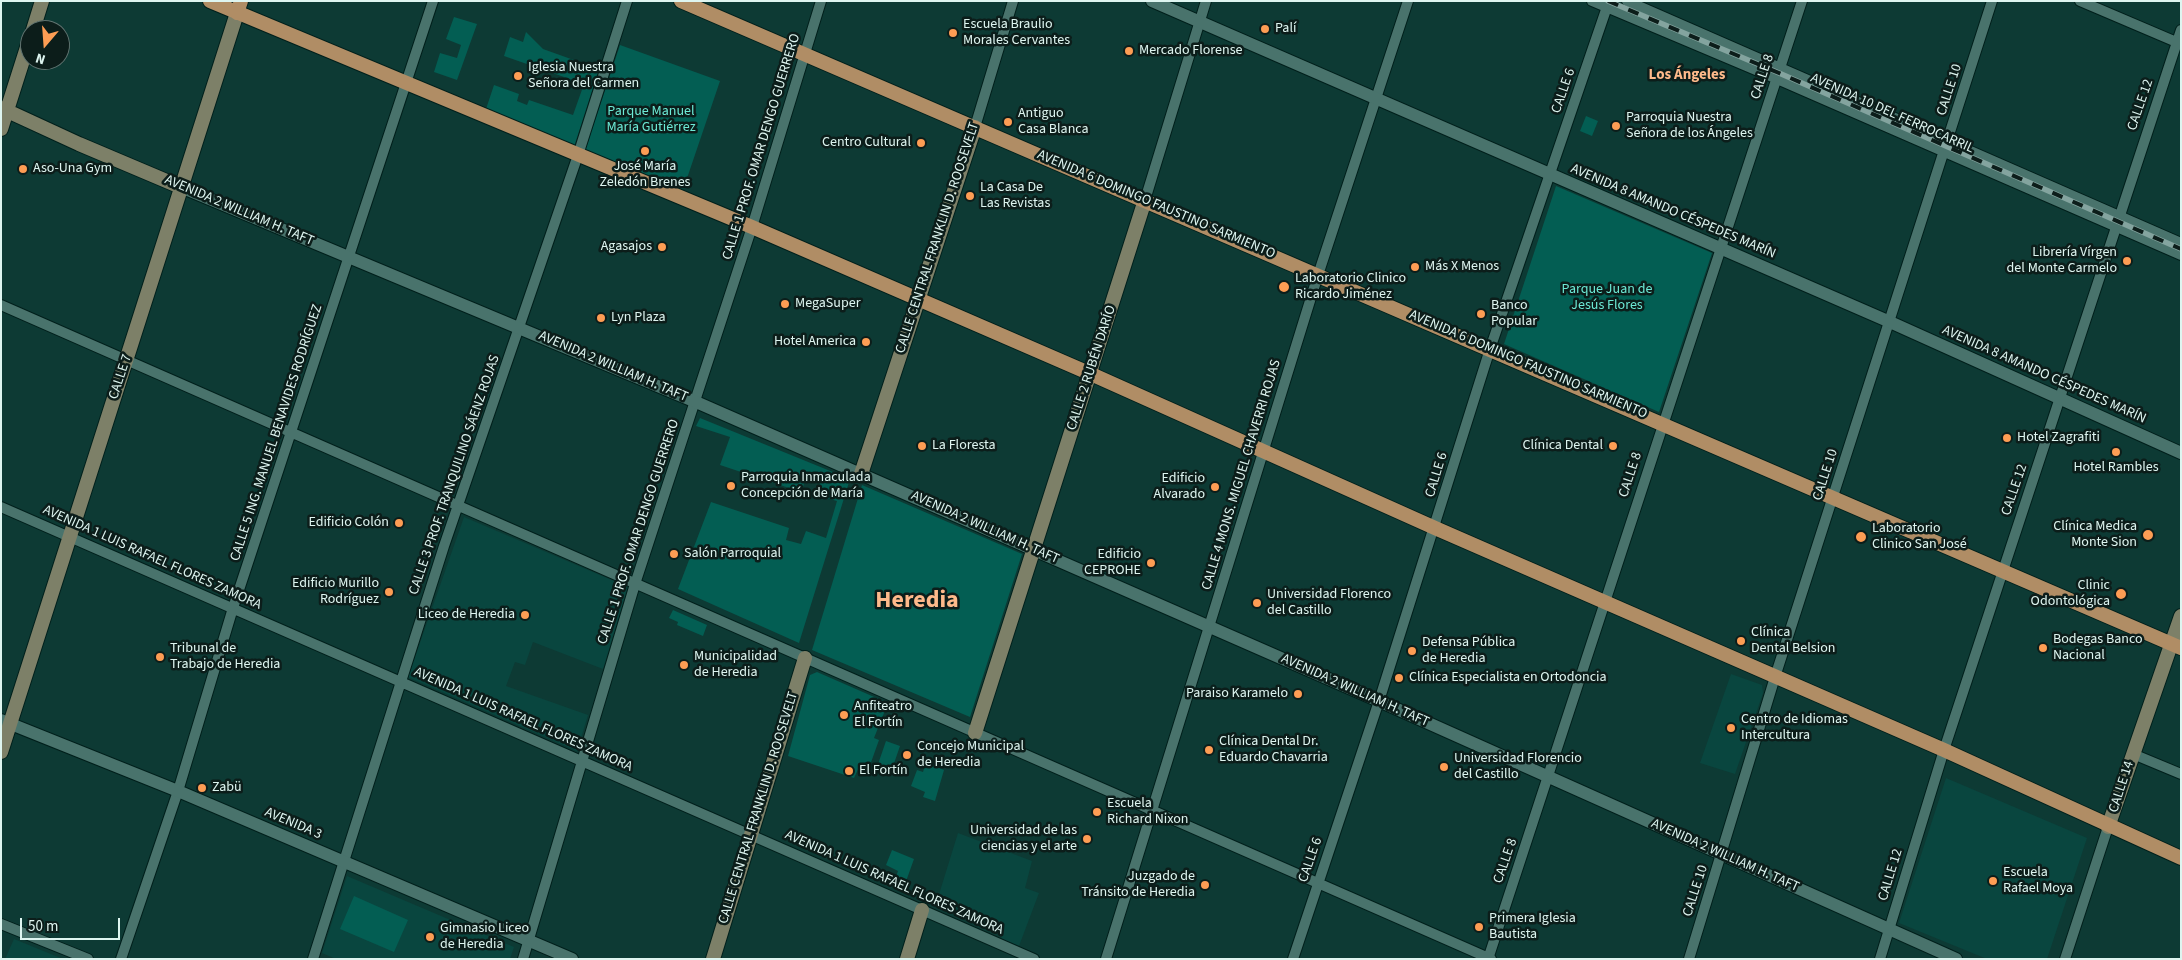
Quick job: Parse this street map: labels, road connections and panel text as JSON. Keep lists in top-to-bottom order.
{
  "streets": {
    "main road": [
      "AVENIDA 6 DOMINGO FAUSTINO SARMIENTO",
      "AVENIDA 2 WILLIAM H. TAFT",
      "CALLE CENTRAL FRANKLIN D. ROOSEVELT",
      "CALLE 2 RUBÉN DARÍO",
      "CALLE 7",
      "CALLE 14"
    ],
    "street": [
      "CALLE 8",
      "CALLE 10",
      "CALLE 6",
      "CALLE 12",
      "AVENIDA 10 DEL FERROCARRIL",
      "CALLE 1 PROF. OMAR DENGO GUERRERO",
      "AVENIDA 8 AMANDO CÉSPEDES MARÍN",
      "CALLE 5 ING. MANUEL BENAVIDES RODRÍGUEZ",
      "CALLE 3 PROF. TRANQUILINO SÁENZ ROJAS",
      "CALLE 4 MONS. MIGUEL CHAVERRI ROJAS",
      "AVENIDA 1 LUIS RAFAEL FLORES ZAMORA",
      "AVENIDA 3"
    ]
  },
  "crossings": [
    ["CALLE 8", "AVENIDA 10 DEL FERROCARRIL"],
    ["CALLE 8", "AVENIDA 6 DOMINGO FAUSTINO SARMIENTO"],
    ["CALLE 8", "AVENIDA 2 WILLIAM H. TAFT"],
    ["CALLE 8", "AVENIDA 8 AMANDO CÉSPEDES MARÍN"],
    ["CALLE 10", "AVENIDA 10 DEL FERROCARRIL"],
    ["CALLE 10", "AVENIDA 6 DOMINGO FAUSTINO SARMIENTO"],
    ["CALLE 10", "AVENIDA 2 WILLIAM H. TAFT"],
    ["CALLE 10", "AVENIDA 8 AMANDO CÉSPEDES MARÍN"],
    ["CALLE 6", "AVENIDA 10 DEL FERROCARRIL"],
    ["CALLE 6", "AVENIDA 6 DOMINGO FAUSTINO SARMIENTO"],
    ["CALLE 6", "AVENIDA 2 WILLIAM H. TAFT"],
    ["CALLE 6", "AVENIDA 8 AMANDO CÉSPEDES MARÍN"],
    ["CALLE 12", "AVENIDA 10 DEL FERROCARRIL"],
    ["CALLE 12", "AVENIDA 6 DOMINGO FAUSTINO SARMIENTO"],
    ["CALLE 12", "AVENIDA 2 WILLIAM H. TAFT"],
    ["CALLE 12", "AVENIDA 8 AMANDO CÉSPEDES MARÍN"],
    ["CALLE 1 PROF. OMAR DENGO GUERRERO", "AVENIDA 6 DOMINGO FAUSTINO SARMIENTO"],
    ["CALLE 1 PROF. OMAR DENGO GUERRERO", "AVENIDA 2 WILLIAM H. TAFT"],
    ["CALLE 1 PROF. OMAR DENGO GUERRERO", "AVENIDA 1 LUIS RAFAEL FLORES ZAMORA"],
    ["CALLE 1 PROF. OMAR DENGO GUERRERO", "AVENIDA 3"],
    ["AVENIDA 6 DOMINGO FAUSTINO SARMIENTO", "CALLE CENTRAL FRANKLIN D. ROOSEVELT"],
    ["AVENIDA 6 DOMINGO FAUSTINO SARMIENTO", "CALLE 2 RUBÉN DARÍO"],
    ["AVENIDA 6 DOMINGO FAUSTINO SARMIENTO", "CALLE 4 MONS. MIGUEL CHAVERRI ROJAS"],
    ["AVENIDA 6 DOMINGO FAUSTINO SARMIENTO", "CALLE 14"],
    ["AVENIDA 2 WILLIAM H. TAFT", "CALLE CENTRAL FRANKLIN D. ROOSEVELT"],
    ["AVENIDA 2 WILLIAM H. TAFT", "CALLE 2 RUBÉN DARÍO"],
    ["AVENIDA 2 WILLIAM H. TAFT", "CALLE 7"],
    ["AVENIDA 2 WILLIAM H. TAFT", "CALLE 5 ING. MANUEL BENAVIDES RODRÍGUEZ"],
    ["AVENIDA 2 WILLIAM H. TAFT", "CALLE 3 PROF. TRANQUILINO SÁENZ ROJAS"],
    ["AVENIDA 2 WILLIAM H. TAFT", "CALLE 4 MONS. MIGUEL CHAVERRI ROJAS"],
    ["AVENIDA 8 AMANDO CÉSPEDES MARÍN", "CALLE 2 RUBÉN DARÍO"],
    ["AVENIDA 8 AMANDO CÉSPEDES MARÍN", "CALLE 4 MONS. MIGUEL CHAVERRI ROJAS"],
    ["CALLE CENTRAL FRANKLIN D. ROOSEVELT", "AVENIDA 1 LUIS RAFAEL FLORES ZAMORA"],
    ["CALLE 7", "AVENIDA 1 LUIS RAFAEL FLORES ZAMORA"],
    ["CALLE 7", "AVENIDA 3"],
    ["CALLE 5 ING. MANUEL BENAVIDES RODRÍGUEZ", "AVENIDA 1 LUIS RAFAEL FLORES ZAMORA"],
    ["CALLE 5 ING. MANUEL BENAVIDES RODRÍGUEZ", "AVENIDA 3"],
    ["CALLE 3 PROF. TRANQUILINO SÁENZ ROJAS", "AVENIDA 1 LUIS RAFAEL FLORES ZAMORA"],
    ["CALLE 3 PROF. TRANQUILINO SÁENZ ROJAS", "AVENIDA 3"]
  ],
  "districts": ["Los Ángeles", "Heredia"],
  "parks": ["Parque Manuel María Gutiérrez", "Parque Juan de Jesús Flores"],
  "places": [
    "Palí",
    "Escuela Braulio Morales Cervantes",
    "Mercado Florense",
    "Iglesia Nuestra Señora del Carmen",
    "Antiguo Casa Blanca",
    "Parroquia Nuestra Señora de los Ángeles",
    "Centro Cultural",
    "José María Zeledón Brenes",
    "Aso-Una Gym",
    "La Casa De Las Revistas",
    "Agasajos",
    "Librería Vírgen del Monte Carmelo",
    "Más X Menos",
    "Laboratorio Clinico Ricardo Jiménez",
    "MegaSuper",
    "Banco Popular",
    "Lyn Plaza",
    "Hotel America",
    "Hotel Zagrafiti",
    "La Floresta",
    "Clínica Dental",
    "Hotel Rambles",
    "Parroquia Inmaculada Concepción de María",
    "Edificio Alvarado",
    "Edificio Colón",
    "Clínica Medica Monte Sion",
    "Laboratorio Clinico San José",
    "Salón Parroquial",
    "Edificio CEPROHE",
    "Edificio Murillo Rodríguez",
    "Clinic Odontológica",
    "Universidad Florenco del Castillo",
    "Liceo de Heredia",
    "Clínica Dental Belsion",
    "Bodegas Banco Nacional",
    "Defensa Pública de Heredia",
    "Tribunal de Trabajo de Heredia",
    "Municipalidad de Heredia",
    "Clínica Especialista en Ortodoncia",
    "Paraiso Karamelo",
    "Anfiteatro El Fortín",
    "Centro de Idiomas Intercultura",
    "Clínica Dental Dr. Eduardo Chavarria",
    "Concejo Municipal de Heredia",
    "Universidad Florencio del Castillo",
    "El Fortín",
    "Zabü",
    "Escuela Richard Nixon",
    "Universidad de las ciencias y el arte",
    "Escuela Rafael Moya",
    "Juzgado de Tránsito de Heredia",
    "Primera Iglesia Bautista",
    "Gimnasio Liceo de Heredia"
  ],
  "scale_bar": "50 m",
  "north": "bottom"
}
